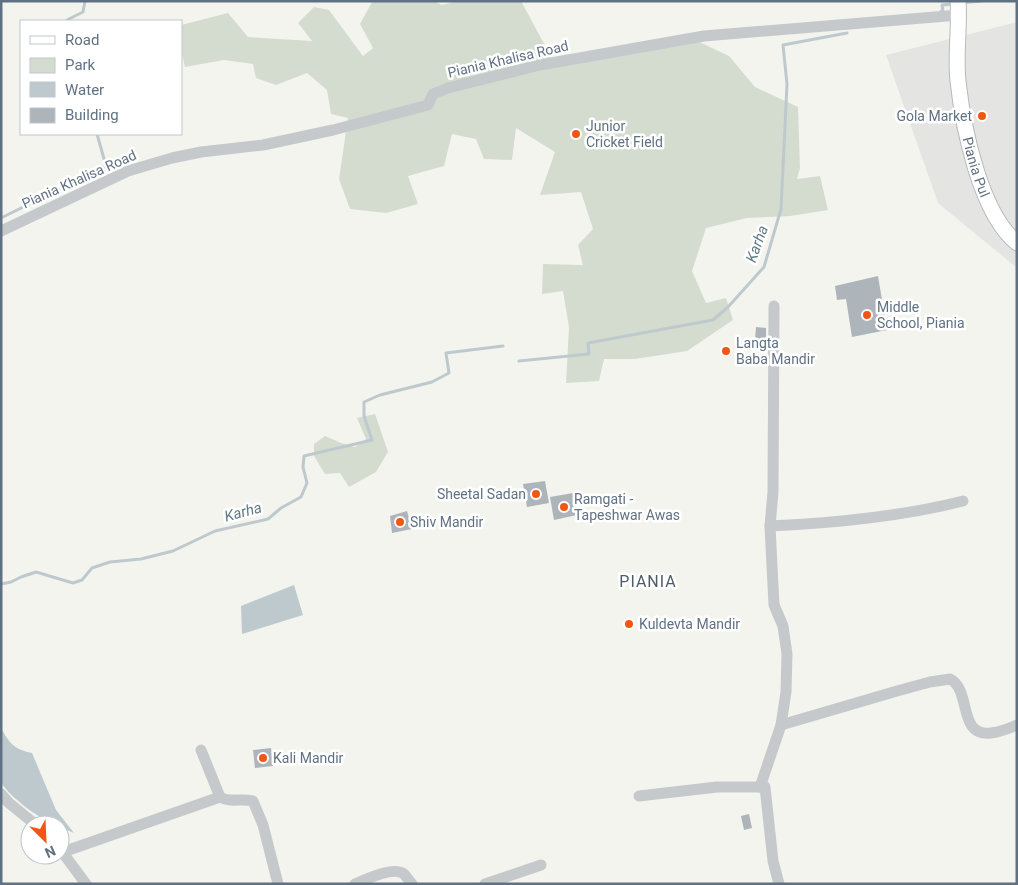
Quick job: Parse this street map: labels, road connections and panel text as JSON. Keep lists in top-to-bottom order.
{
  "streets": {
    "main road": ["Piania Pul"],
    "street": ["Piania Khalisa Road"]
  },
  "crossings": [
    ["Piania Khalisa Road", "Piania Pul"]
  ],
  "districts": ["PIANIA"],
  "water": ["Karha"],
  "places": [
    "Gola Market",
    "Junior Cricket Field",
    "Middle School, Piania",
    "Langta Baba Mandir",
    "Sheetal Sadan",
    "Ramgati - Tapeshwar Awas",
    "Shiv Mandir",
    "Kuldevta Mandir",
    "Kali Mandir"
  ],
  "legend": [
    "Road",
    "Park",
    "Water",
    "Building"
  ],
  "north": "bottom right"
}
